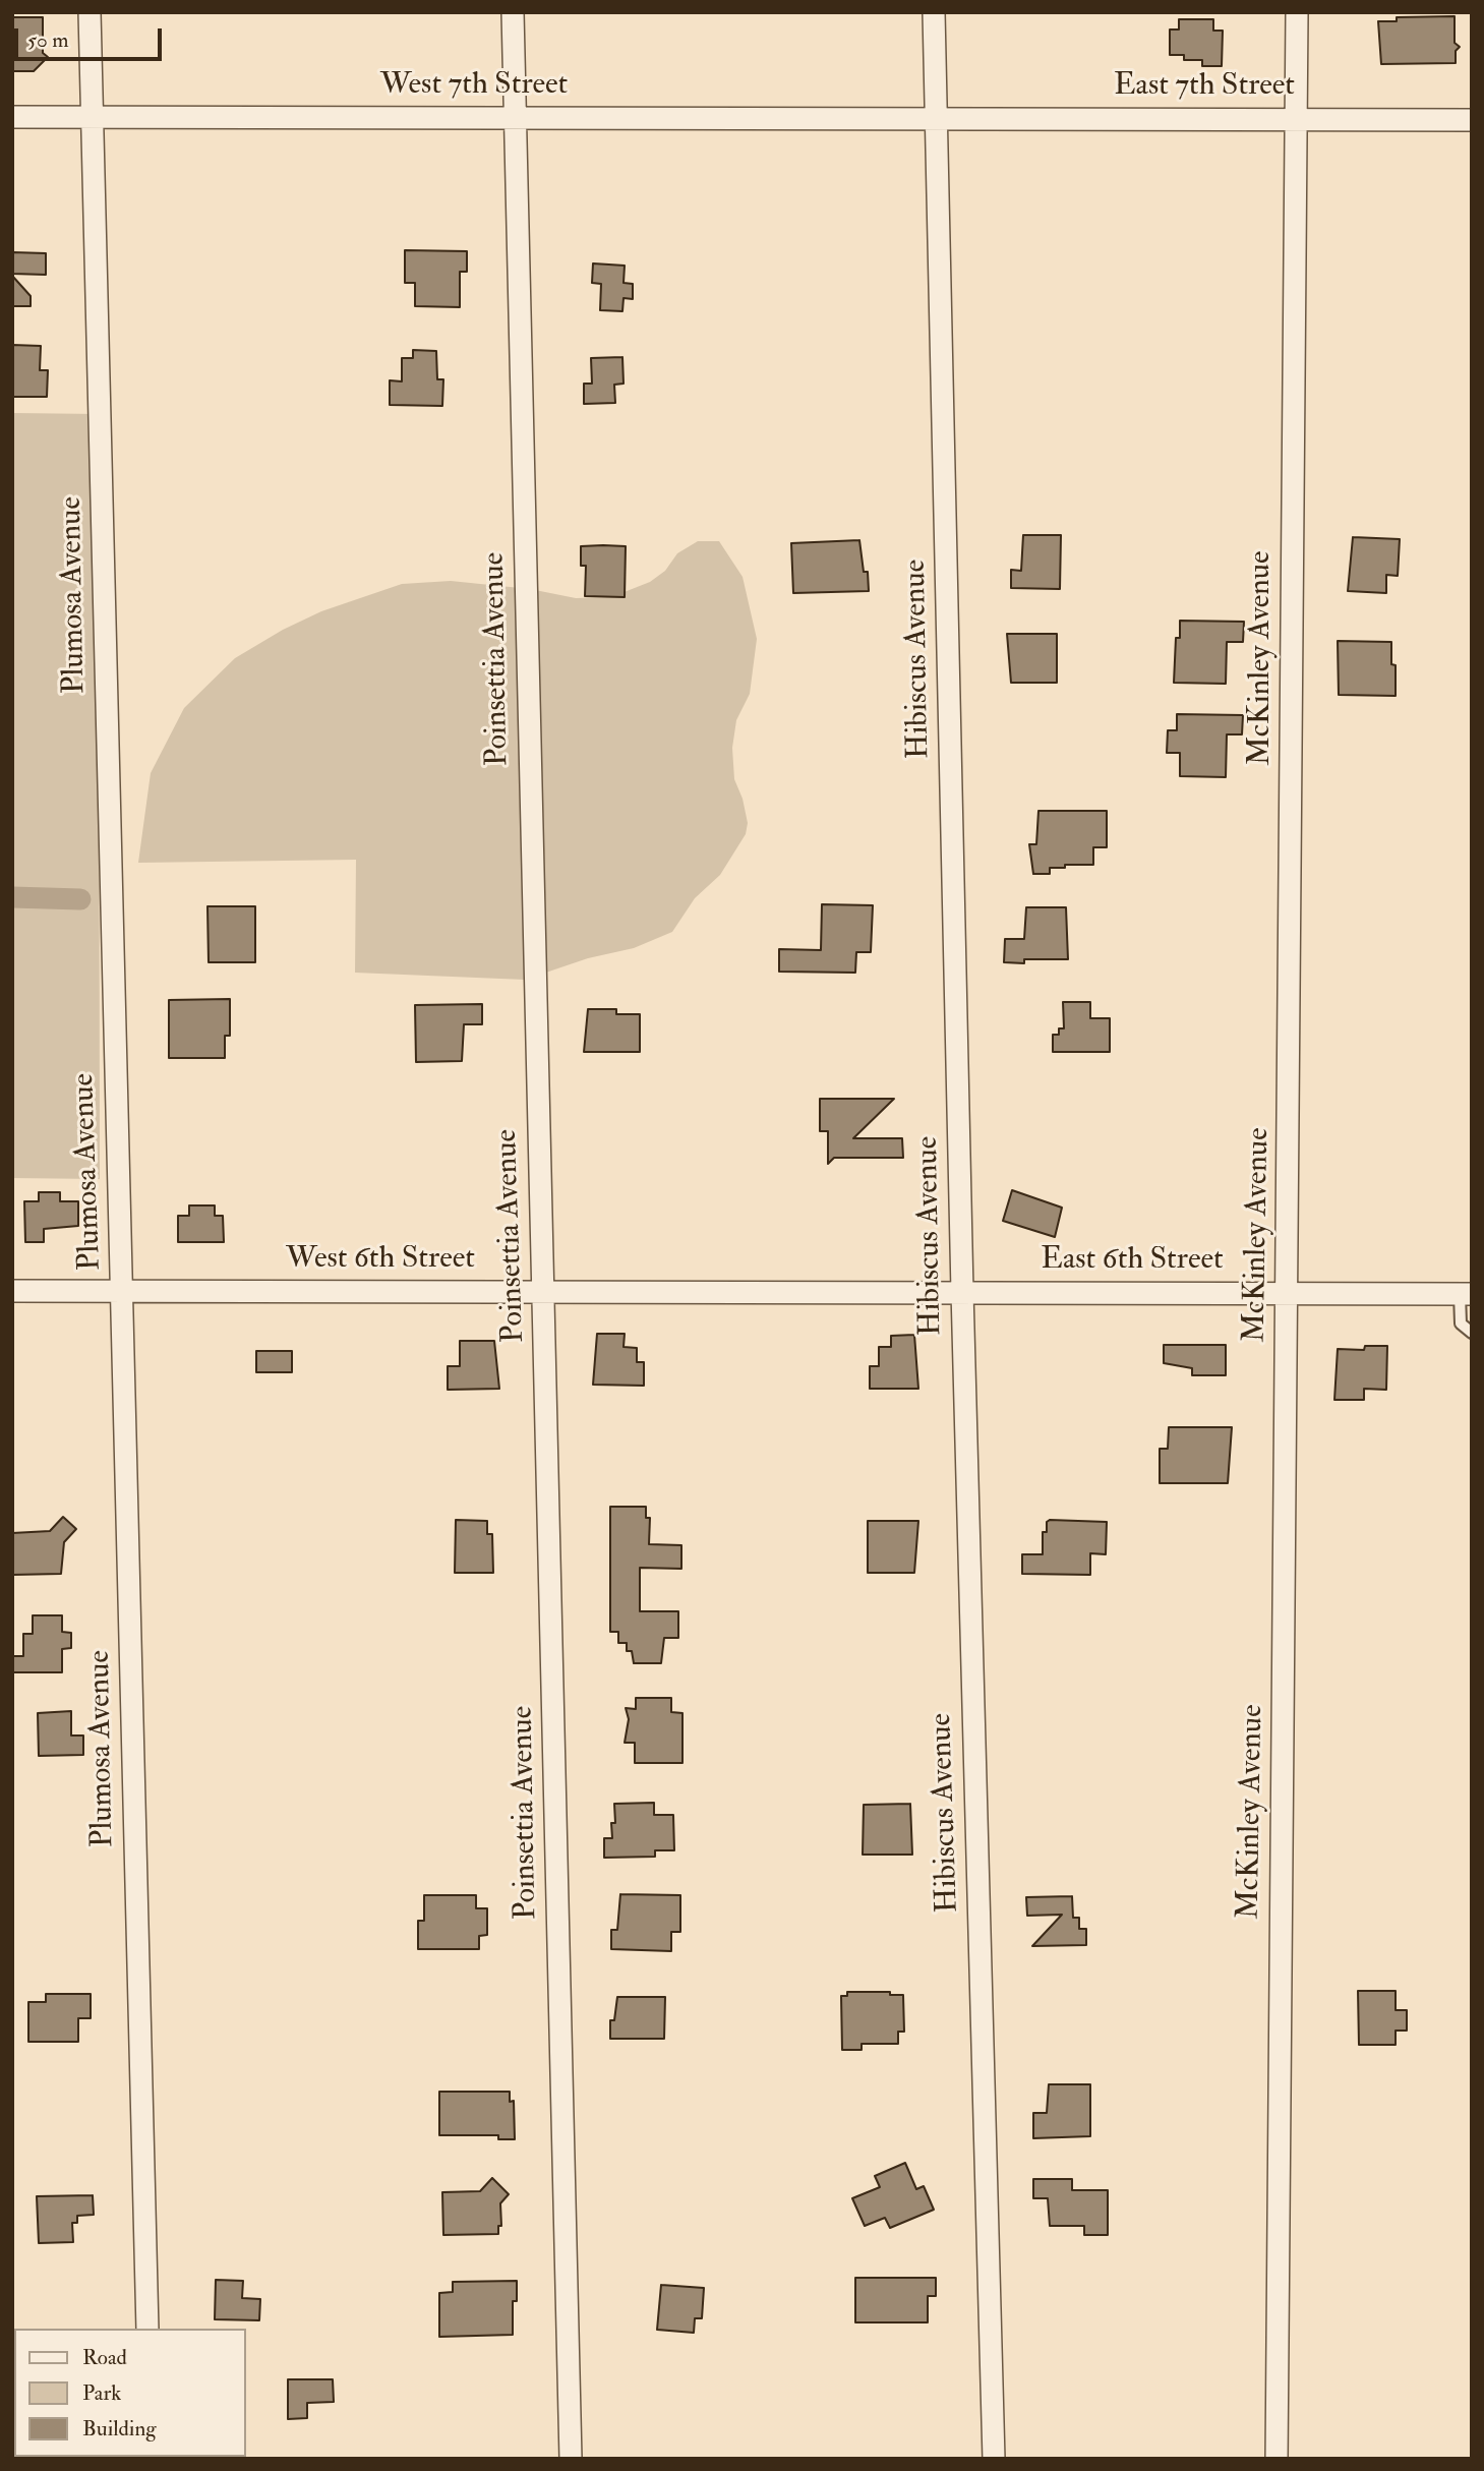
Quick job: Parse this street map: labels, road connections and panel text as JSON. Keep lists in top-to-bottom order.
{
  "streets": {
    "street": [
      "West 7th Street",
      "East 7th Street",
      "Plumosa Avenue",
      "McKinley Avenue",
      "Poinsettia Avenue",
      "Hibiscus Avenue",
      "West 6th Street",
      "East 6th Street"
    ]
  },
  "crossings": [
    ["West 7th Street", "East 7th Street"],
    ["West 7th Street", "Plumosa Avenue"],
    ["West 7th Street", "Poinsettia Avenue"],
    ["West 7th Street", "Hibiscus Avenue"],
    ["East 7th Street", "McKinley Avenue"],
    ["East 7th Street", "Hibiscus Avenue"],
    ["Plumosa Avenue", "West 6th Street"],
    ["McKinley Avenue", "East 6th Street"],
    ["Poinsettia Avenue", "West 6th Street"],
    ["Hibiscus Avenue", "West 6th Street"],
    ["Hibiscus Avenue", "East 6th Street"],
    ["West 6th Street", "East 6th Street"]
  ],
  "legend": ["Road", "Park", "Building"],
  "scale_bar": "50 m"
}
